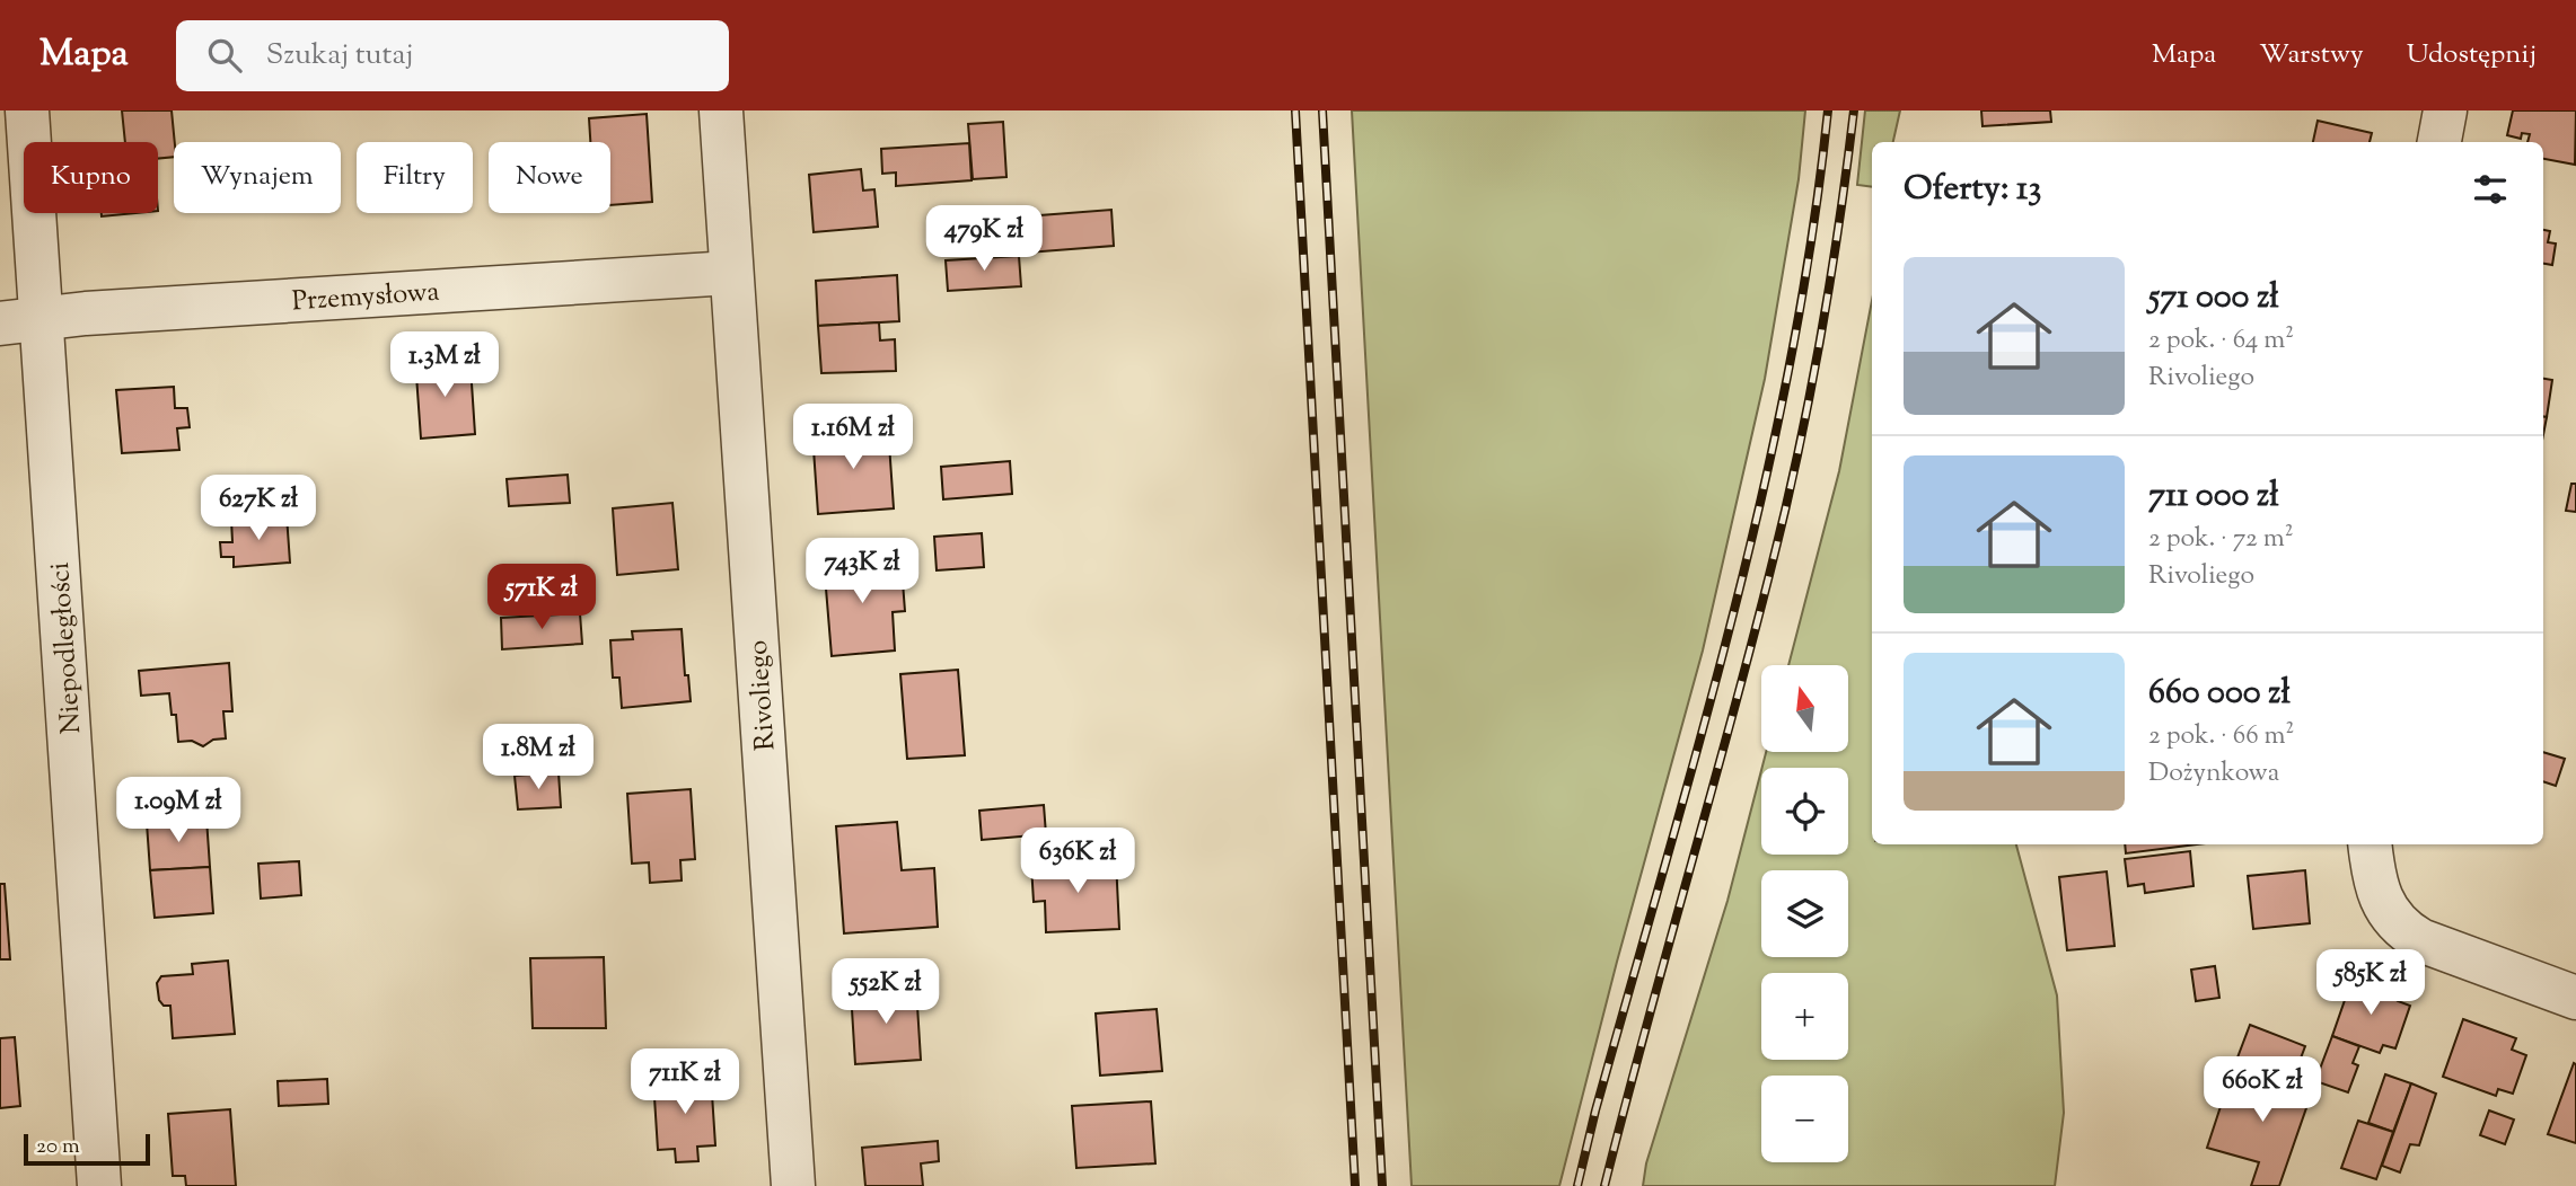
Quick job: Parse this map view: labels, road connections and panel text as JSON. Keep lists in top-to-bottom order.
{
  "streets": {
    "street": ["Przemysłowa", "Niepodległości", "Rivoliego"]
  },
  "crossings": [
    ["Przemysłowa", "Niepodległości"],
    ["Przemysłowa", "Rivoliego"]
  ],
  "scale_bar": "20 m",
  "north": "top",
  "page": {
    "header": "Mapa",
    "search": "Szukaj tutaj",
    "nav": ["Mapa", "Warstwy", "Udostępnij"],
    "chip": [
      "Kupno",
      "Wynajem",
      "Filtry",
      "Nowe"
    ],
    "heading": "Oferty: 13",
    "price": [
      "479K zł",
      "1.3M zł",
      "1.16M zł",
      "627K zł",
      "743K zł",
      "571K zł",
      "1.8M zł",
      "1.09M zł",
      "636K zł",
      "585K zł",
      "552K zł",
      "711K zł",
      "660K zł"
    ],
    "list": [
      {
        "name": "571 000 zł",
        "note": "2 pok. · 64 m² · Rivoliego"
      },
      {
        "name": "711 000 zł",
        "note": "2 pok. · 72 m² · Rivoliego"
      },
      {
        "name": "660 000 zł",
        "note": "2 pok. · 66 m² · Dożynkowa"
      }
    ],
    "map_buttons": ["+", "−"],
    "scale": "20 m"
  }
}
